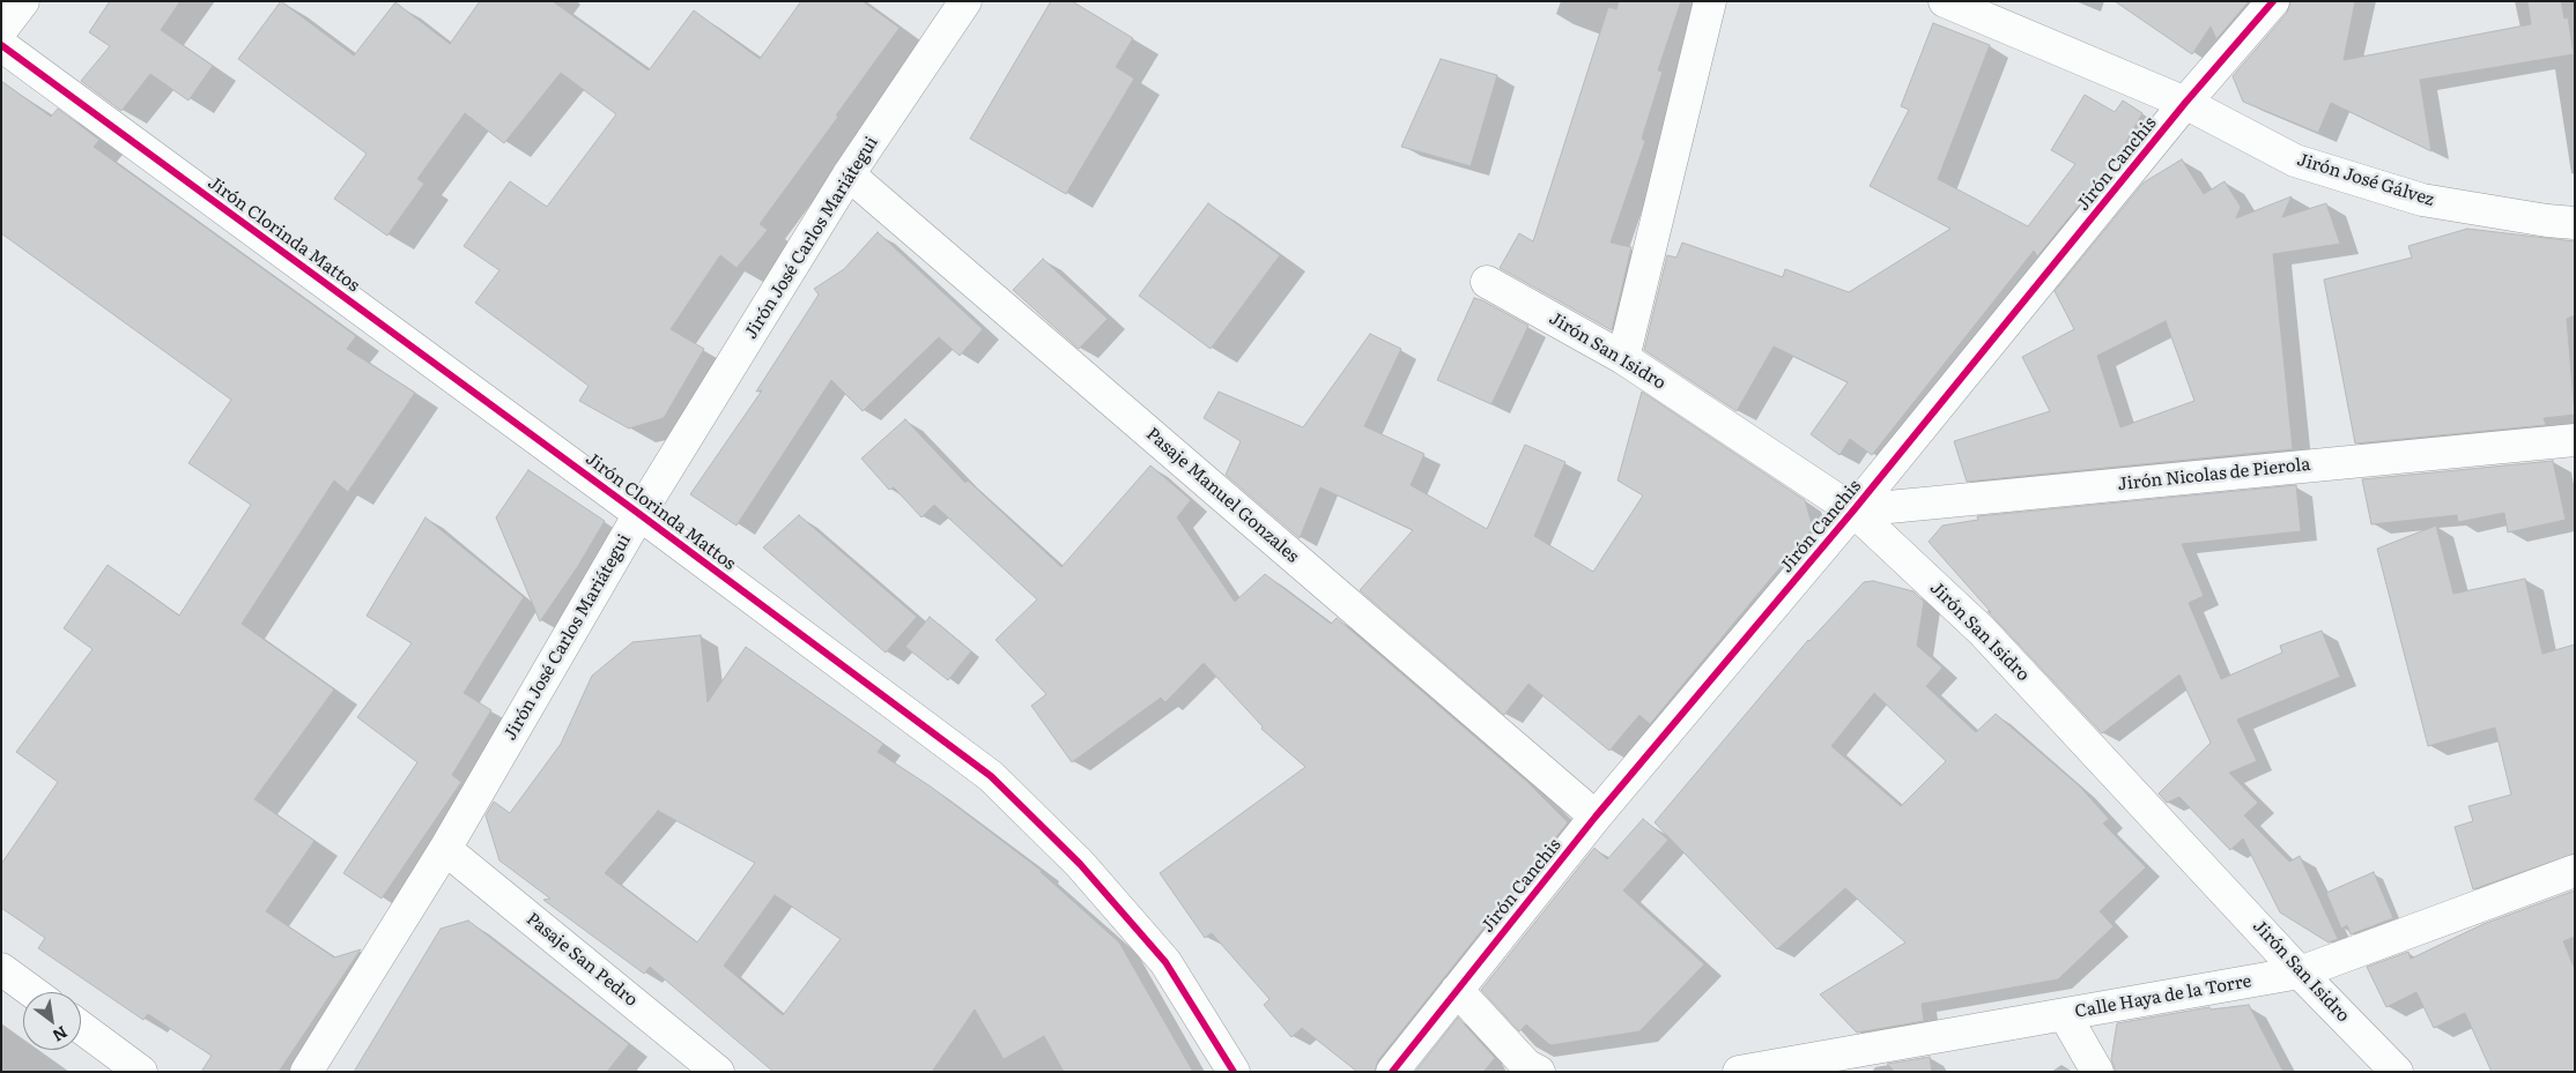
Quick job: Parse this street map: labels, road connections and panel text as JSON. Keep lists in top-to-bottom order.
{
  "streets": {
    "street": [
      "Jirón Canchis",
      "Jirón José Gálvez",
      "Jirón Clorinda Mattos",
      "Jirón José Carlos Mariátegui",
      "Jirón San Isidro",
      "Jirón Nicolas de Pierola",
      "Pasaje Manuel Gonzales",
      "Pasaje San Pedro",
      "Calle Haya de la Torre"
    ]
  },
  "crossings": [
    ["Jirón Canchis", "Jirón José Gálvez"],
    ["Jirón Canchis", "Jirón San Isidro"],
    ["Jirón Canchis", "Jirón Nicolas de Pierola"],
    ["Jirón Canchis", "Pasaje Manuel Gonzales"],
    ["Jirón Clorinda Mattos", "Jirón José Carlos Mariátegui"],
    ["Jirón José Carlos Mariátegui", "Pasaje Manuel Gonzales"],
    ["Jirón José Carlos Mariátegui", "Pasaje San Pedro"],
    ["Jirón San Isidro", "Jirón Nicolas de Pierola"],
    ["Jirón San Isidro", "Calle Haya de la Torre"]
  ],
  "north": "bottom right"
}
